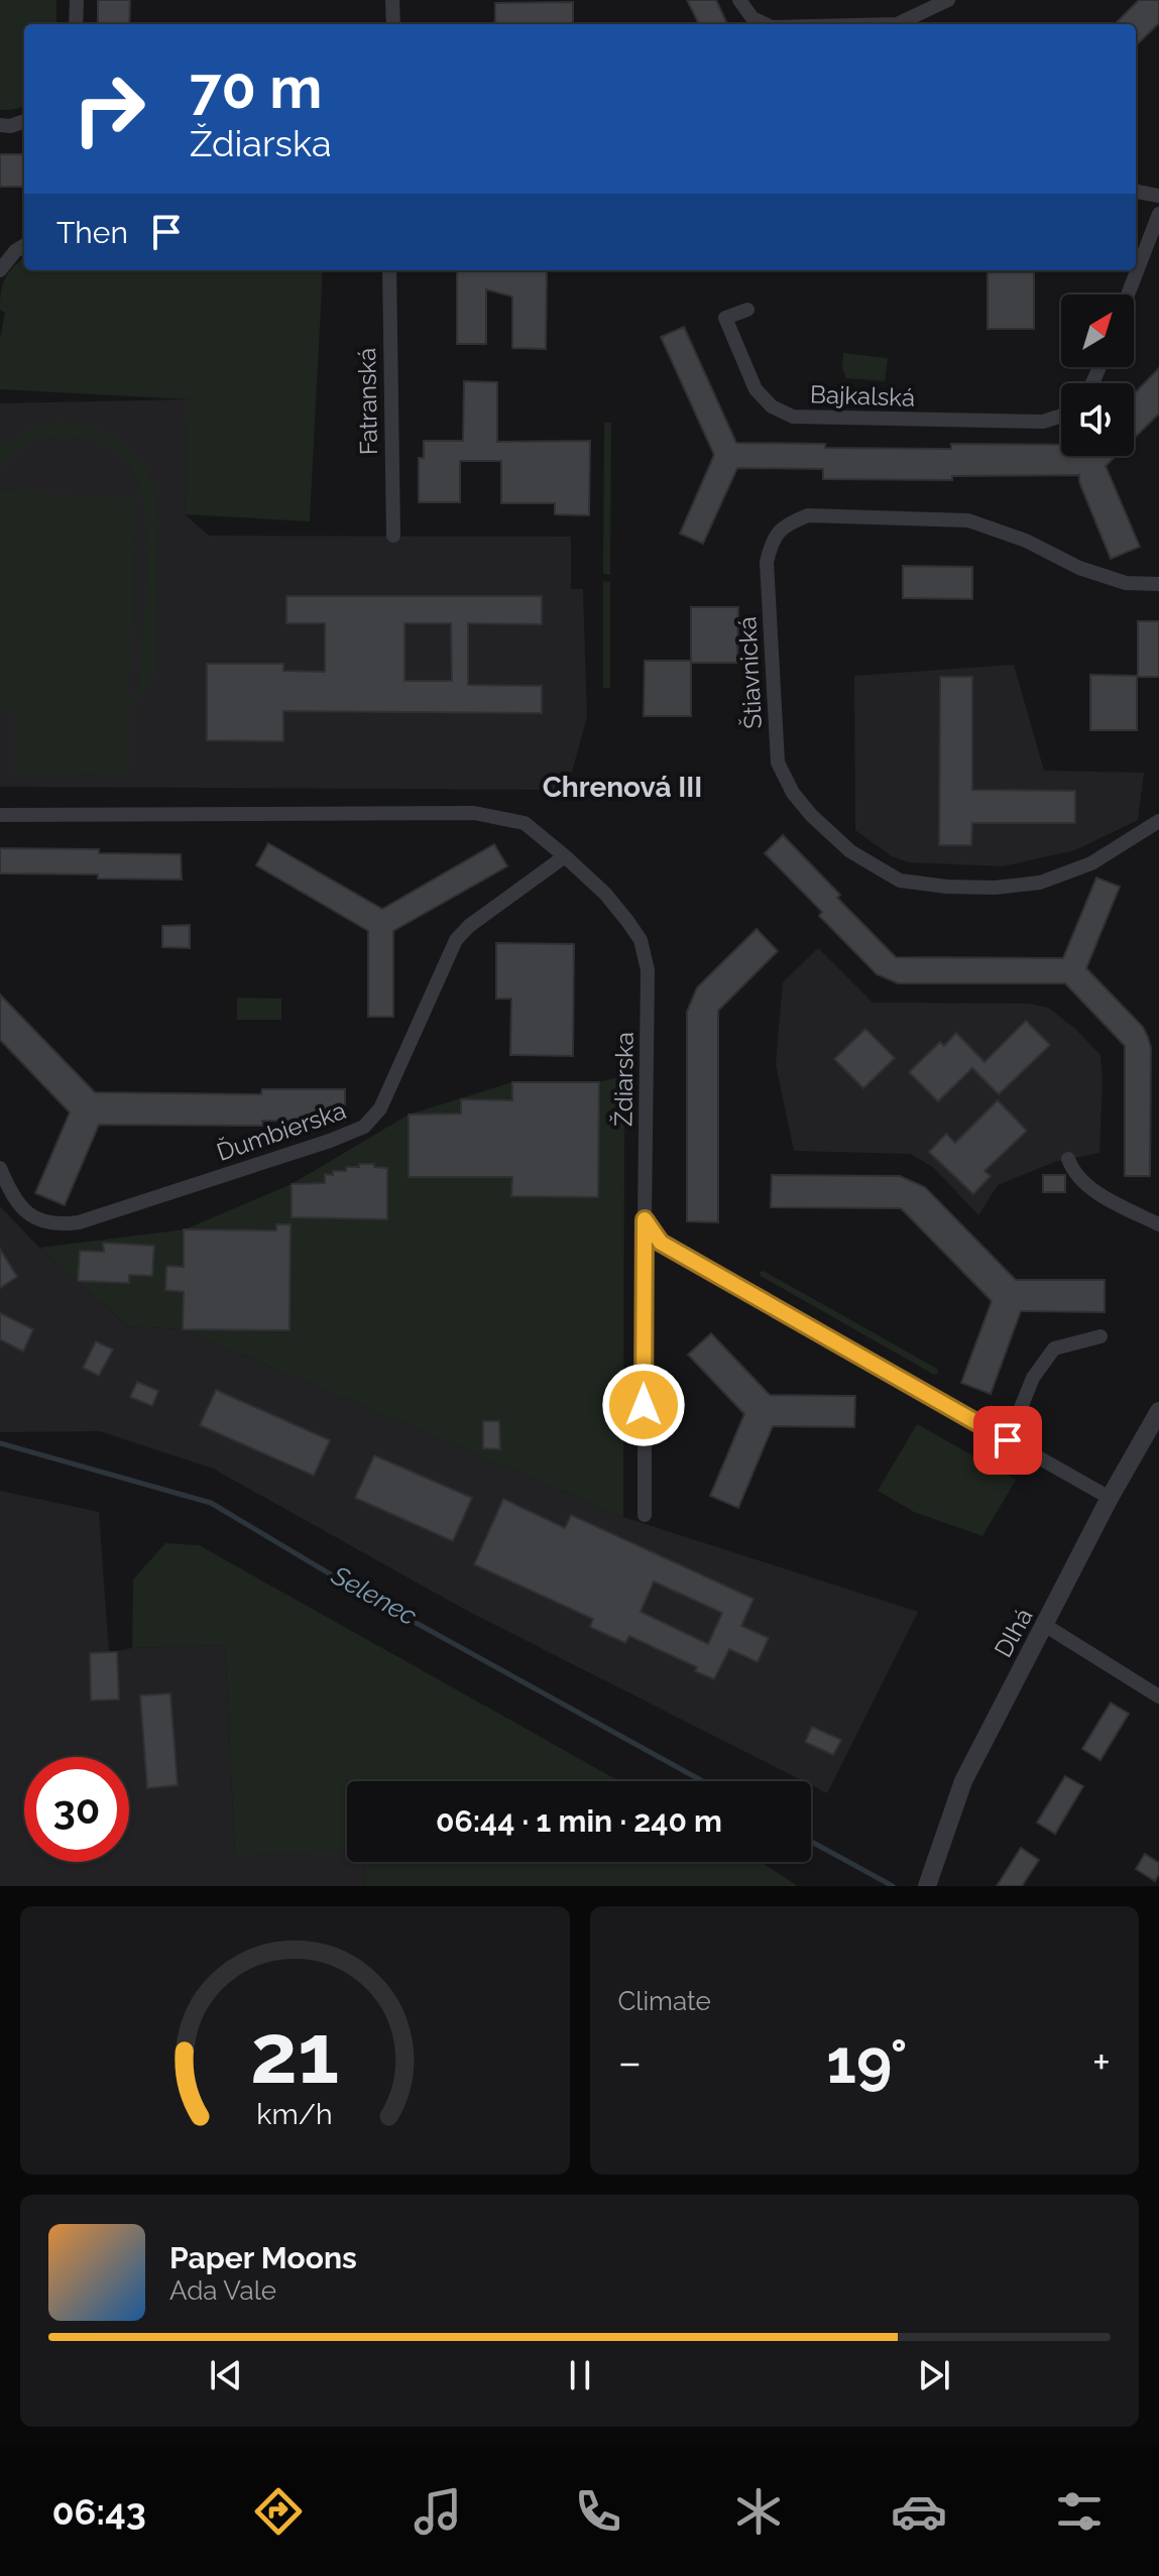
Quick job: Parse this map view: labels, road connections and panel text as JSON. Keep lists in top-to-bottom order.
{
  "streets": {
    "street": [
      "Bajkalská",
      "Fatranská",
      "Štiavnická",
      "Ždiarska",
      "Ďumbierska",
      "Dlhá"
    ]
  },
  "crossings": [
    ["Ždiarska", "Ďumbierska"]
  ],
  "districts": ["Chrenová III"],
  "water": ["Selenec"],
  "north": "top right",
  "page": {
    "turn": ["70 m", "Ždiarska"],
    "then": "Then",
    "limit": "30",
    "trip": "06:44 · 1 min · 240 m",
    "tile": "Climate",
    "heat": ["−", "19°", "+"],
    "song": ["Paper Moons", "Ada Vale"],
    "tabs": "06:43",
    "gauge": ["21", "km/h"]
  }
}
